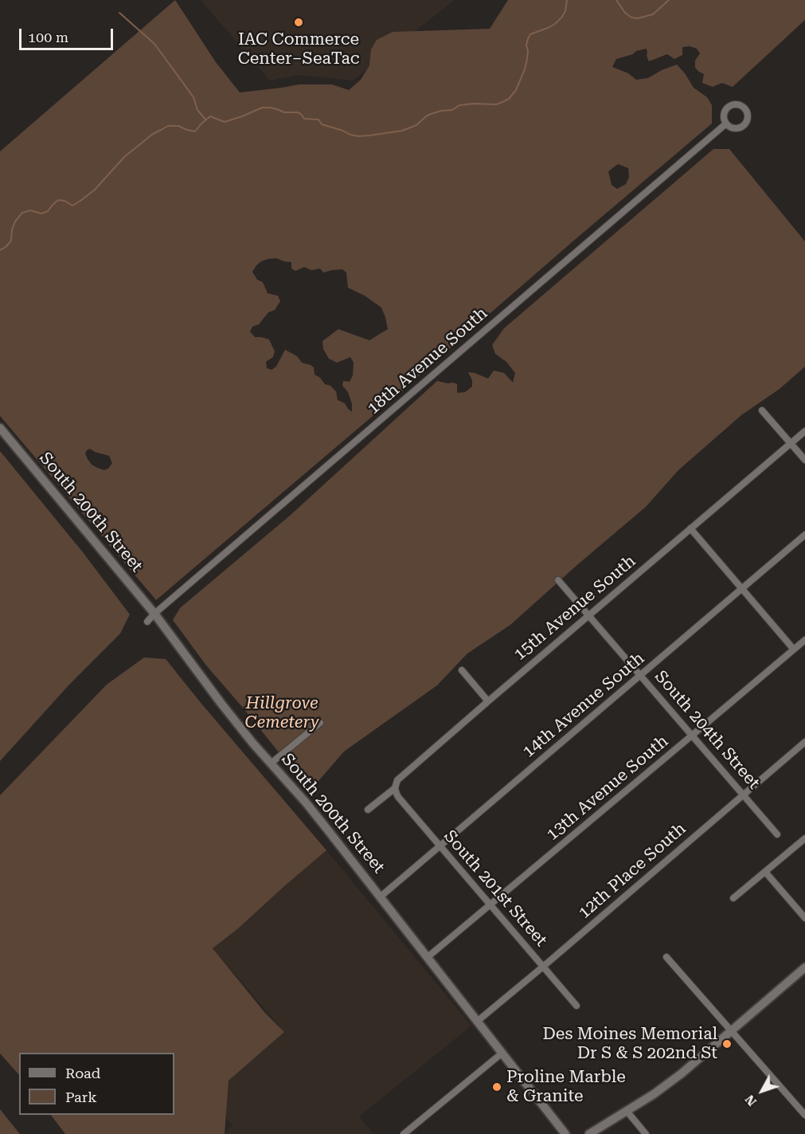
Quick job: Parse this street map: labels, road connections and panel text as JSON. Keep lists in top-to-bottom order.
{
  "streets": {
    "main road": ["South 200th Street"],
    "street": [
      "18th Avenue South",
      "15th Avenue South",
      "14th Avenue South",
      "South 204th Street",
      "13th Avenue South",
      "12th Place South",
      "South 201st Street"
    ]
  },
  "crossings": [
    ["18th Avenue South", "South 200th Street"],
    ["South 200th Street", "14th Avenue South"],
    ["South 200th Street", "13th Avenue South"],
    ["South 200th Street", "12th Place South"],
    ["15th Avenue South", "South 204th Street"],
    ["15th Avenue South", "South 201st Street"],
    ["14th Avenue South", "South 204th Street"],
    ["14th Avenue South", "South 201st Street"],
    ["South 204th Street", "13th Avenue South"],
    ["South 204th Street", "12th Place South"],
    ["13th Avenue South", "South 201st Street"],
    ["12th Place South", "South 201st Street"]
  ],
  "parks": ["Hillgrove Cemetery"],
  "places": ["IAC Commerce Center–SeaTac", "Des Moines Memorial Dr S & S 202nd St", "Proline Marble & Granite"],
  "legend": ["Road", "Park"],
  "scale_bar": "100 m",
  "north": "bottom left"
}
